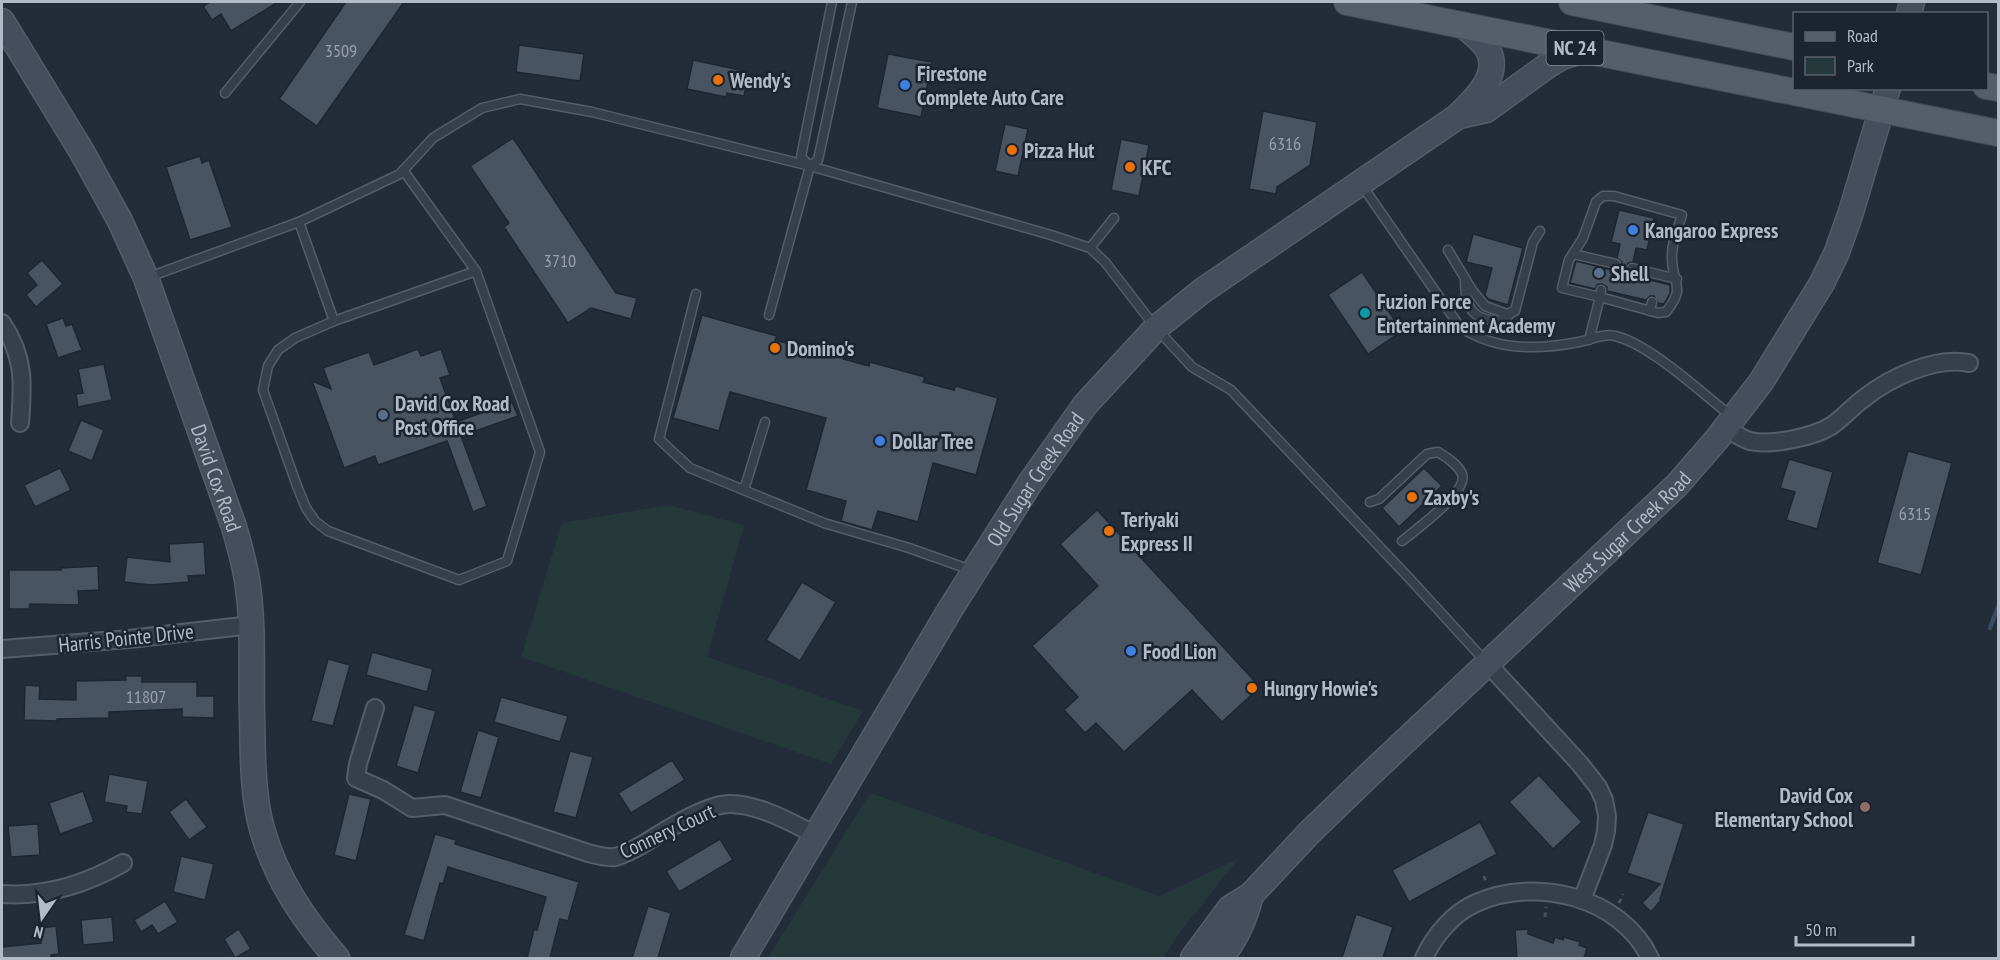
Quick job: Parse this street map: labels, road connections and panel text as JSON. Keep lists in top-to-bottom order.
{
  "streets": {
    "main road": [
      "NC 24",
      "David Cox Road",
      "Old Sugar Creek Road",
      "West Sugar Creek Road"
    ],
    "street": ["Harris Pointe Drive", "Connery Court"]
  },
  "crossings": [
    ["NC 24", "Old Sugar Creek Road"],
    ["NC 24", "West Sugar Creek Road"],
    ["David Cox Road", "Harris Pointe Drive"],
    ["Old Sugar Creek Road", "Connery Court"]
  ],
  "places": [
    "Wendy's",
    "Firestone Complete Auto Care",
    "Pizza Hut",
    "KFC",
    "Kangaroo Express",
    "Shell",
    "Fuzion Force Entertainment Academy",
    "Domino's",
    "David Cox Road Post Office",
    "Dollar Tree",
    "Zaxby's",
    "Teriyaki Express II",
    "Food Lion",
    "Hungry Howie's",
    "David Cox Elementary School"
  ],
  "house_numbers": [
    "3509",
    "6316",
    "3710",
    "6315",
    "11807"
  ],
  "legend": ["Road", "Park"],
  "scale_bar": "50 m",
  "north": "bottom"
}
